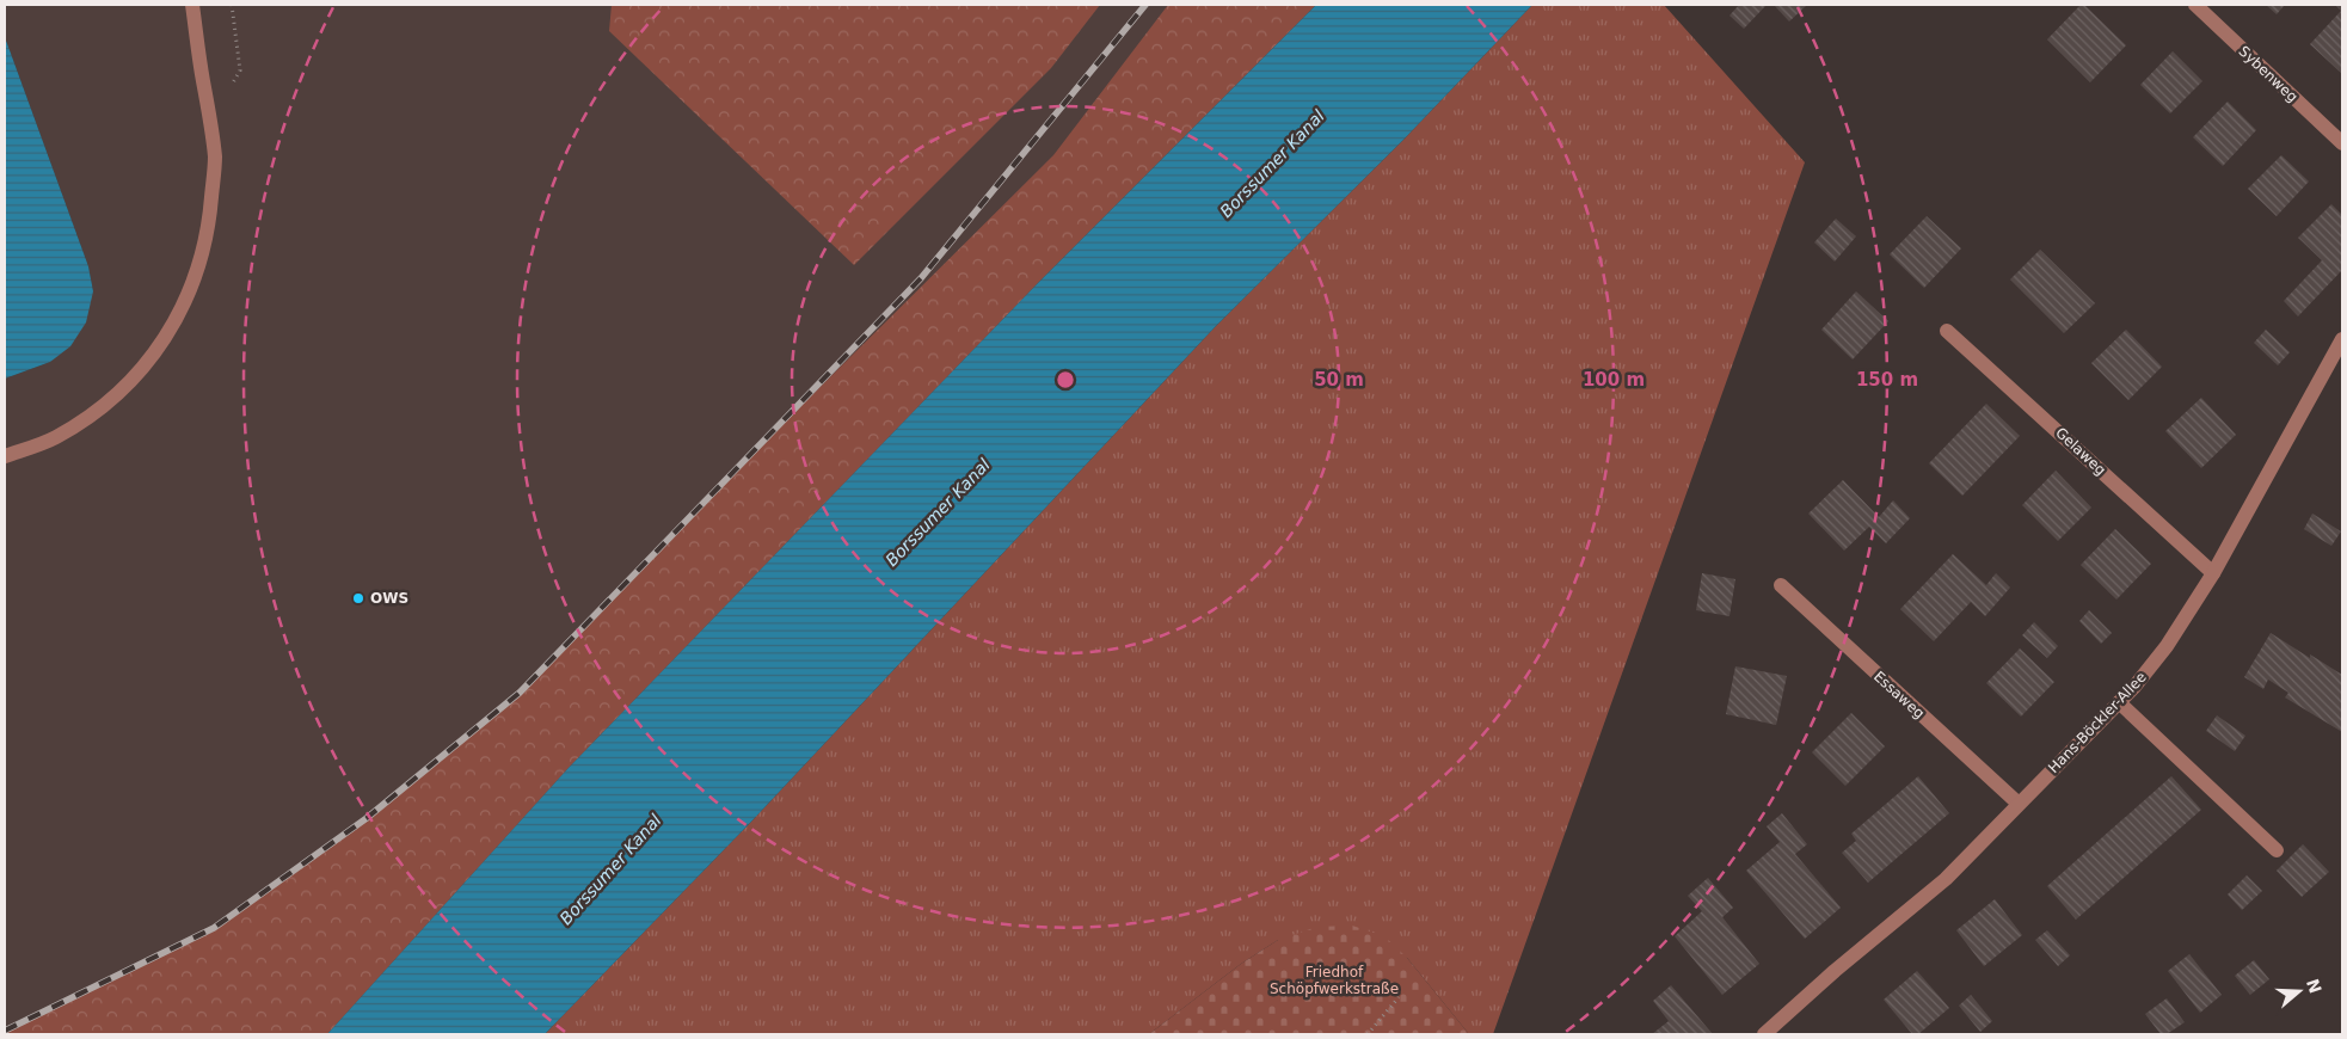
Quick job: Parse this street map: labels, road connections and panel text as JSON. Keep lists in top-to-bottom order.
{
  "streets": {
    "street": [
      "Sybenweg",
      "Gelaweg",
      "Essaweg",
      "Hans-Böckler-Allee"
    ]
  },
  "crossings": [
    ["Gelaweg", "Hans-Böckler-Allee"],
    ["Essaweg", "Hans-Böckler-Allee"]
  ],
  "water": ["Borssumer Kanal"],
  "parks": ["Friedhof Schöpfwerkstraße"],
  "places": ["OWS"],
  "north": "right",
  "rings": ["50 m", "100 m", "150 m"]
}
